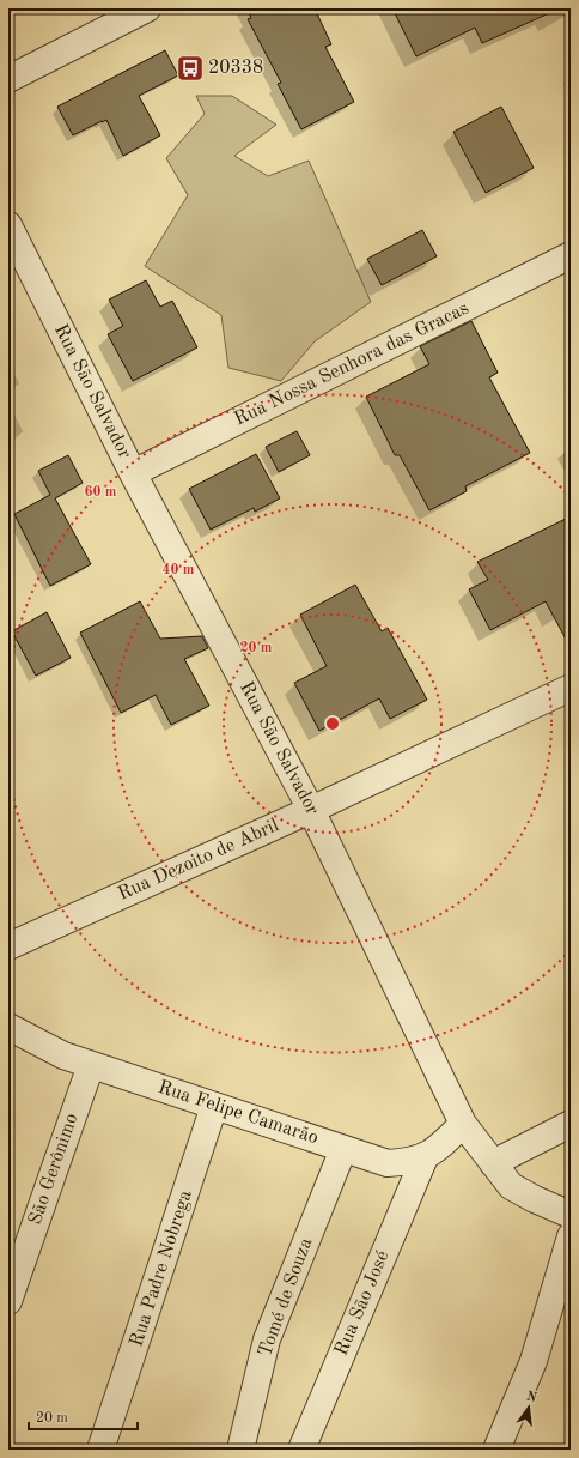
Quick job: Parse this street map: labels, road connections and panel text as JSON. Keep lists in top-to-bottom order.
{
  "streets": {
    "street": [
      "Rua Nossa Senhora das Gracas",
      "Rua São Salvador",
      "Rua Dezoito de Abril",
      "Rua Felipe Camarão",
      "São Gerônimo",
      "Rua Padre Nobrega",
      "Tomé de Souza",
      "Rua São José"
    ]
  },
  "crossings": [
    ["Rua Nossa Senhora das Gracas", "Rua São Salvador"],
    ["Rua São Salvador", "Rua Dezoito de Abril"],
    ["Rua São Salvador", "Rua Felipe Camarão"],
    ["Rua Felipe Camarão", "São Gerônimo"],
    ["Rua Felipe Camarão", "Rua Padre Nobrega"],
    ["Rua Felipe Camarão", "Tomé de Souza"],
    ["Rua Felipe Camarão", "Rua São José"]
  ],
  "places": {
    "bus stop": ["20338"]
  },
  "scale_bar": "20 m",
  "north": "top",
  "rings": ["60 m", "40 m", "20 m"]
}
